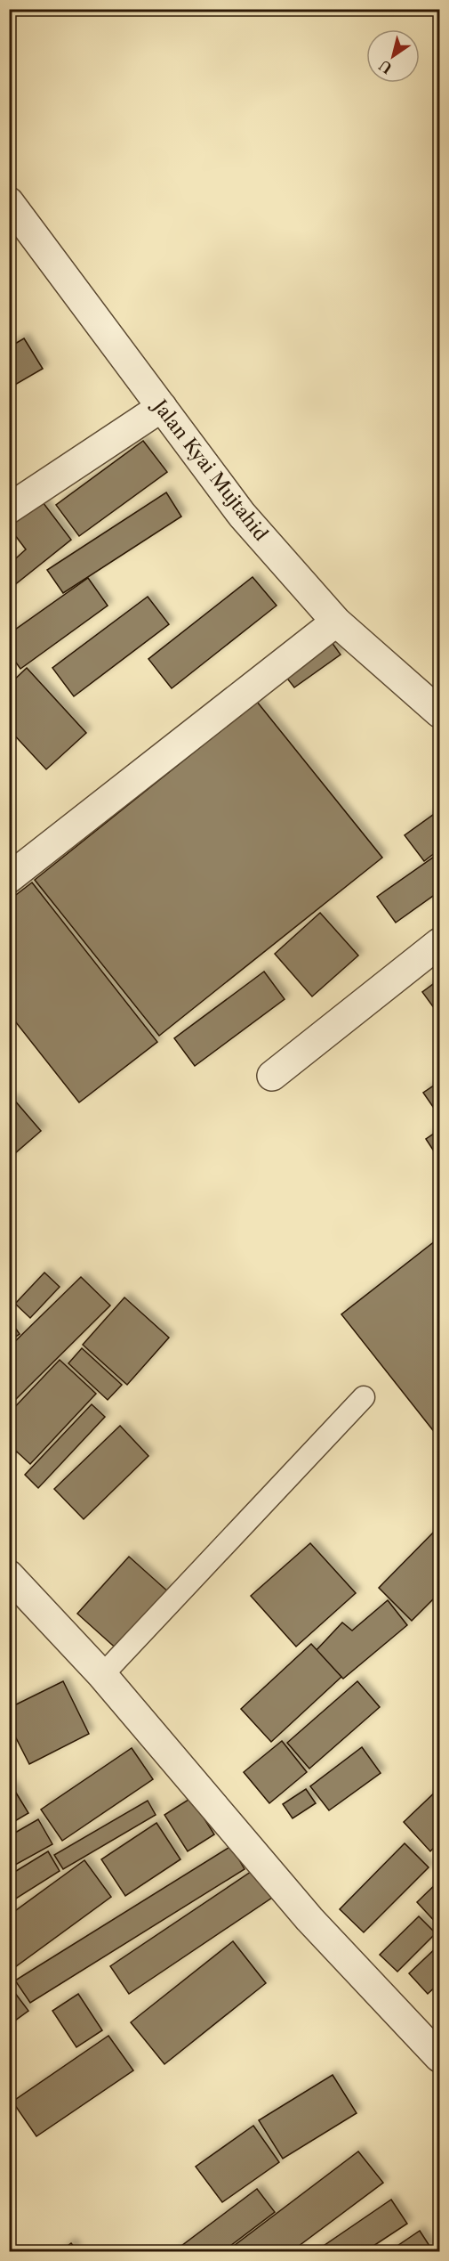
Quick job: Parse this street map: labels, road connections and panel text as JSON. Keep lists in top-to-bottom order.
{
  "streets": {
    "street": ["Jalan Kyai Mujtahid"]
  },
  "north": "bottom left"
}
